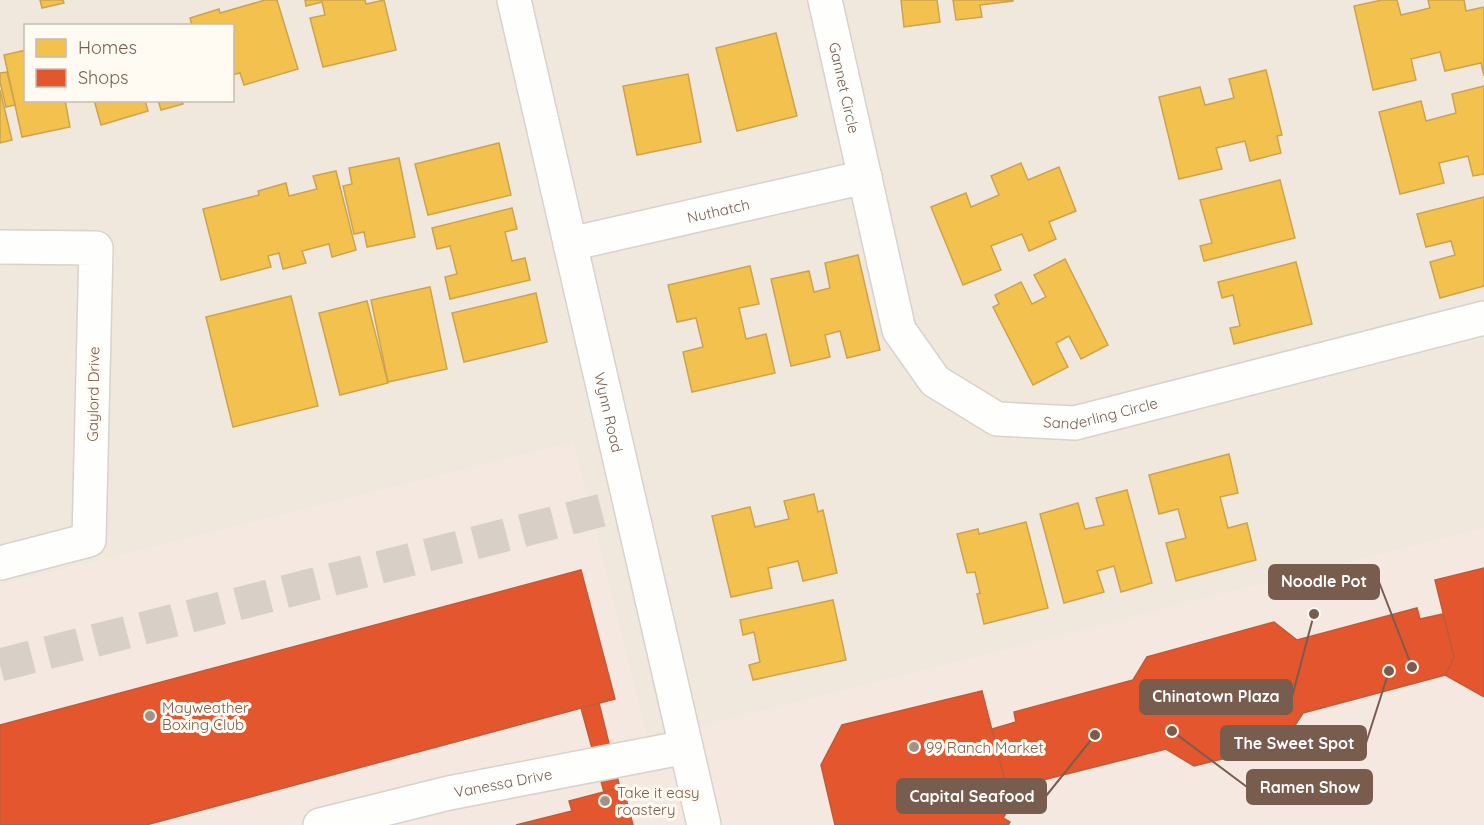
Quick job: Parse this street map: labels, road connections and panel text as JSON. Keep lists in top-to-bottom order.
{
  "streets": {
    "street": [
      "Gannet Circle",
      "Nuthatch",
      "Gaylord Drive",
      "Sanderling Circle",
      "Wynn Road",
      "Vanessa Drive"
    ]
  },
  "crossings": [
    ["Gannet Circle", "Nuthatch"],
    ["Gannet Circle", "Sanderling Circle"],
    ["Nuthatch", "Sanderling Circle"],
    ["Nuthatch", "Wynn Road"],
    ["Wynn Road", "Vanessa Drive"]
  ],
  "places": [
    "Chinatown Plaza",
    "Noodle Pot",
    "The Sweet Spot",
    "Mayweather Boxing Club",
    "Ramen Show",
    "Capital Seafood",
    "99 Ranch Market",
    "Take it easy roastery"
  ],
  "legend": ["Homes", "Shops"]
}
